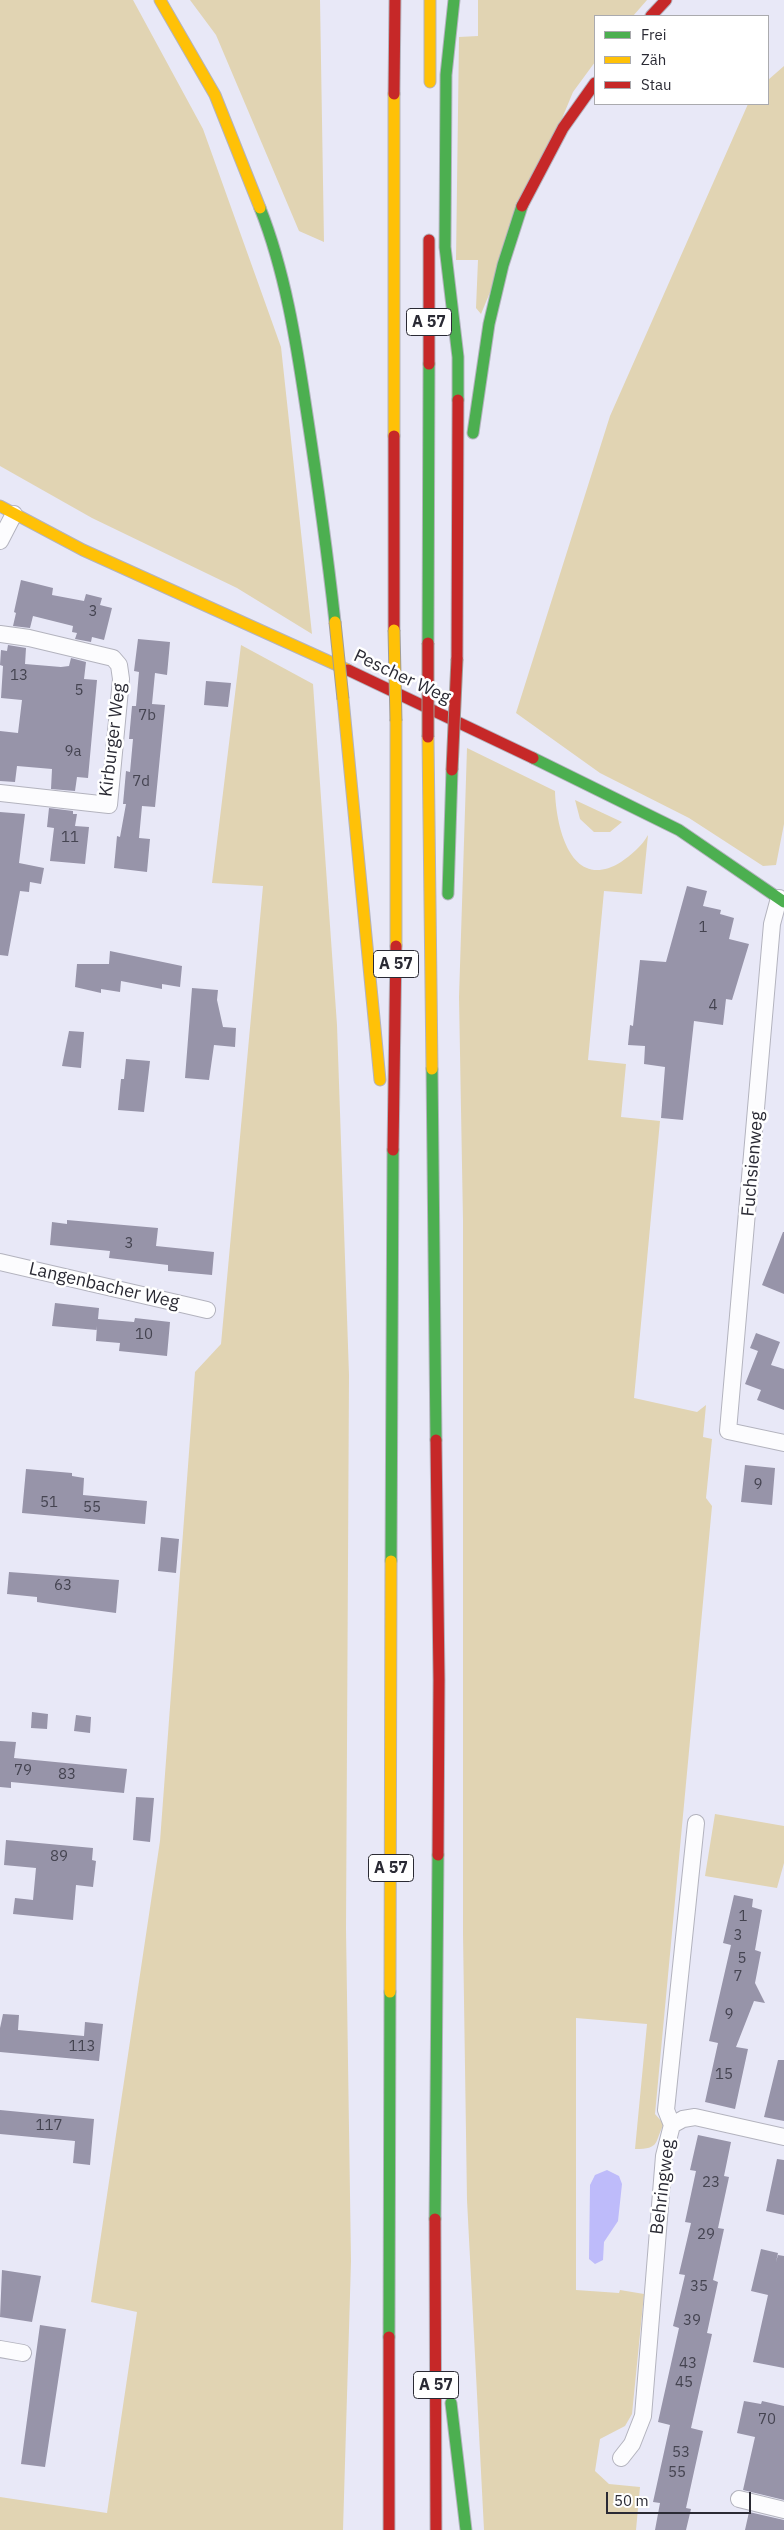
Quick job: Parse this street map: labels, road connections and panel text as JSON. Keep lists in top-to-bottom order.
{
  "streets": {
    "main road": ["A 57", "Pescher Weg"],
    "street": [
      "Kirburger Weg",
      "Fuchsienweg",
      "Langenbacher Weg",
      "Behringweg"
    ]
  },
  "crossings": [
    ["Pescher Weg", "Fuchsienweg"]
  ],
  "house_numbers": [
    "3",
    "13",
    "5",
    "7b",
    "9a",
    "7d",
    "11",
    "1",
    "4",
    "3",
    "10",
    "9",
    "51",
    "55",
    "63",
    "79",
    "83",
    "89",
    "1",
    "3",
    "5",
    "7",
    "9",
    "113",
    "15",
    "117",
    "23",
    "29",
    "35",
    "39",
    "43",
    "45",
    "70",
    "53",
    "55"
  ],
  "legend": ["Frei", "Zäh", "Stau"],
  "scale_bar": "50 m"
}
